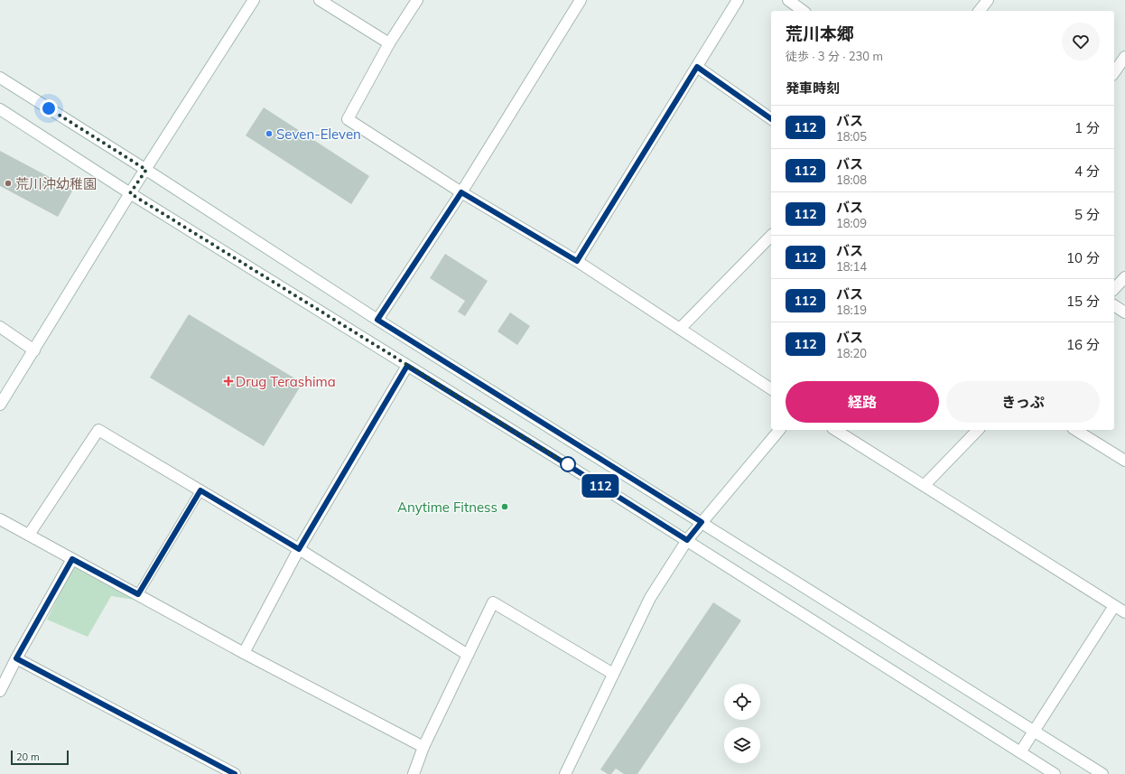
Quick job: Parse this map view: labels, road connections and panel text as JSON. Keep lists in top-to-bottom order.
{
  "places": {
    "other": ["Seven-Eleven", "荒川沖幼稚園", "Anytime Fitness"],
    "health": ["Drug Terashima"]
  },
  "lines": ["bus line 112"],
  "scale_bar": "20 m",
  "page": {
    "on_map": "112",
    "heading": [
      ["荒川本郷", "徒歩 · 3 分 · 230 m"],
      "発車時刻"
    ],
    "list": [
      {
        "mark": "112",
        "name": "バス",
        "note": "18:05",
        "value": "1 分"
      },
      {
        "mark": "112",
        "name": "バス",
        "note": "18:08",
        "value": "4 分"
      },
      {
        "mark": "112",
        "name": "バス",
        "note": "18:09",
        "value": "5 分"
      },
      {
        "mark": "112",
        "name": "バス",
        "note": "18:14",
        "value": "10 分"
      },
      {
        "mark": "112",
        "name": "バス",
        "note": "18:19",
        "value": "15 分"
      },
      {
        "mark": "112",
        "name": "バス",
        "note": "18:20",
        "value": "16 分"
      }
    ],
    "buttons": ["経路", "きっぷ"],
    "scale": "20 m"
  }
}
